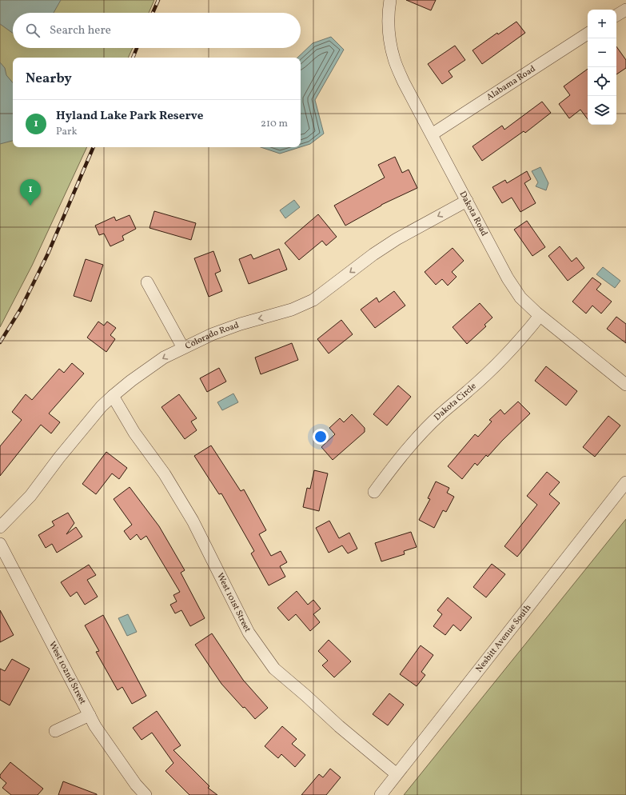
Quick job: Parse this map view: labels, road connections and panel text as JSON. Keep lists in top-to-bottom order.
{
  "streets": {
    "street": [
      "Alabama Road",
      "Dakota Road",
      "Colorado Road",
      "Dakota Circle",
      "West 101st Street",
      "Nesbitt Avenue South",
      "West 102nd Street"
    ]
  },
  "crossings": [
    ["Alabama Road", "Dakota Road"],
    ["Dakota Road", "Colorado Road"],
    ["Dakota Road", "Dakota Circle"],
    ["Colorado Road", "West 101st Street"],
    ["West 101st Street", "Nesbitt Avenue South"]
  ],
  "one_way": ["Colorado Road"],
  "page": {
    "map_buttons": ["+", "−"],
    "search": "Search here",
    "heading": "Nearby",
    "list": [
      {
        "mark": "1",
        "name": "Hyland Lake Park Reserve",
        "note": "Park",
        "value": "210 m"
      }
    ],
    "pins": "1"
  }
}
